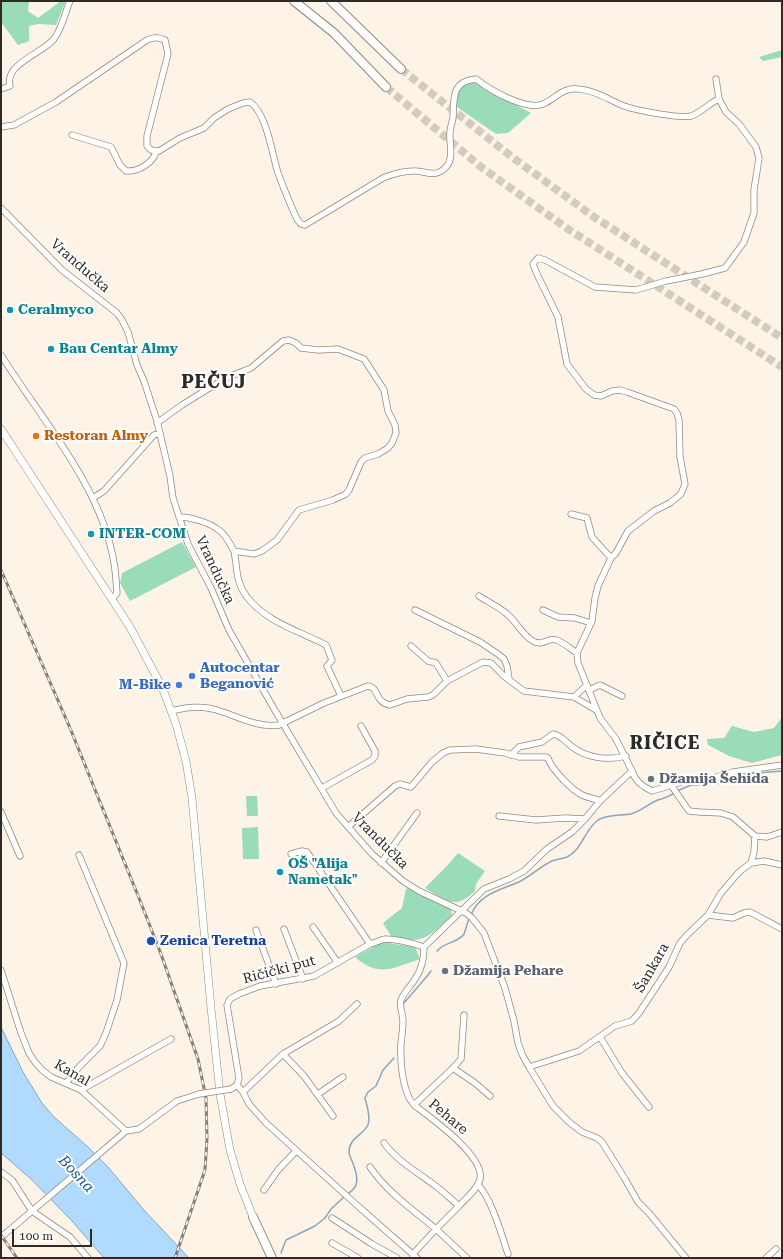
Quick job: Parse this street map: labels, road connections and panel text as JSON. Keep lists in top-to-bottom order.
{
  "streets": {
    "street": [
      "Vrandučka",
      "Šankara",
      "Ričički put",
      "Kanal",
      "Pehare"
    ]
  },
  "crossings": [
    ["Vrandučka", "Šankara"],
    ["Ričički put", "Pehare"]
  ],
  "districts": ["PEČUJ", "RIČICE"],
  "water": ["Bosna"],
  "places": [
    "Ceralmyco",
    "Bau Centar Almy",
    "Restoran Almy",
    "INTER-COM",
    "Autocentar Beganović",
    "M-Bike",
    "Džamija Šehida",
    "OŠ \"Alija Nametak\"",
    "Zenica Teretna",
    "Džamija Pehare"
  ],
  "scale_bar": "100 m"
}
